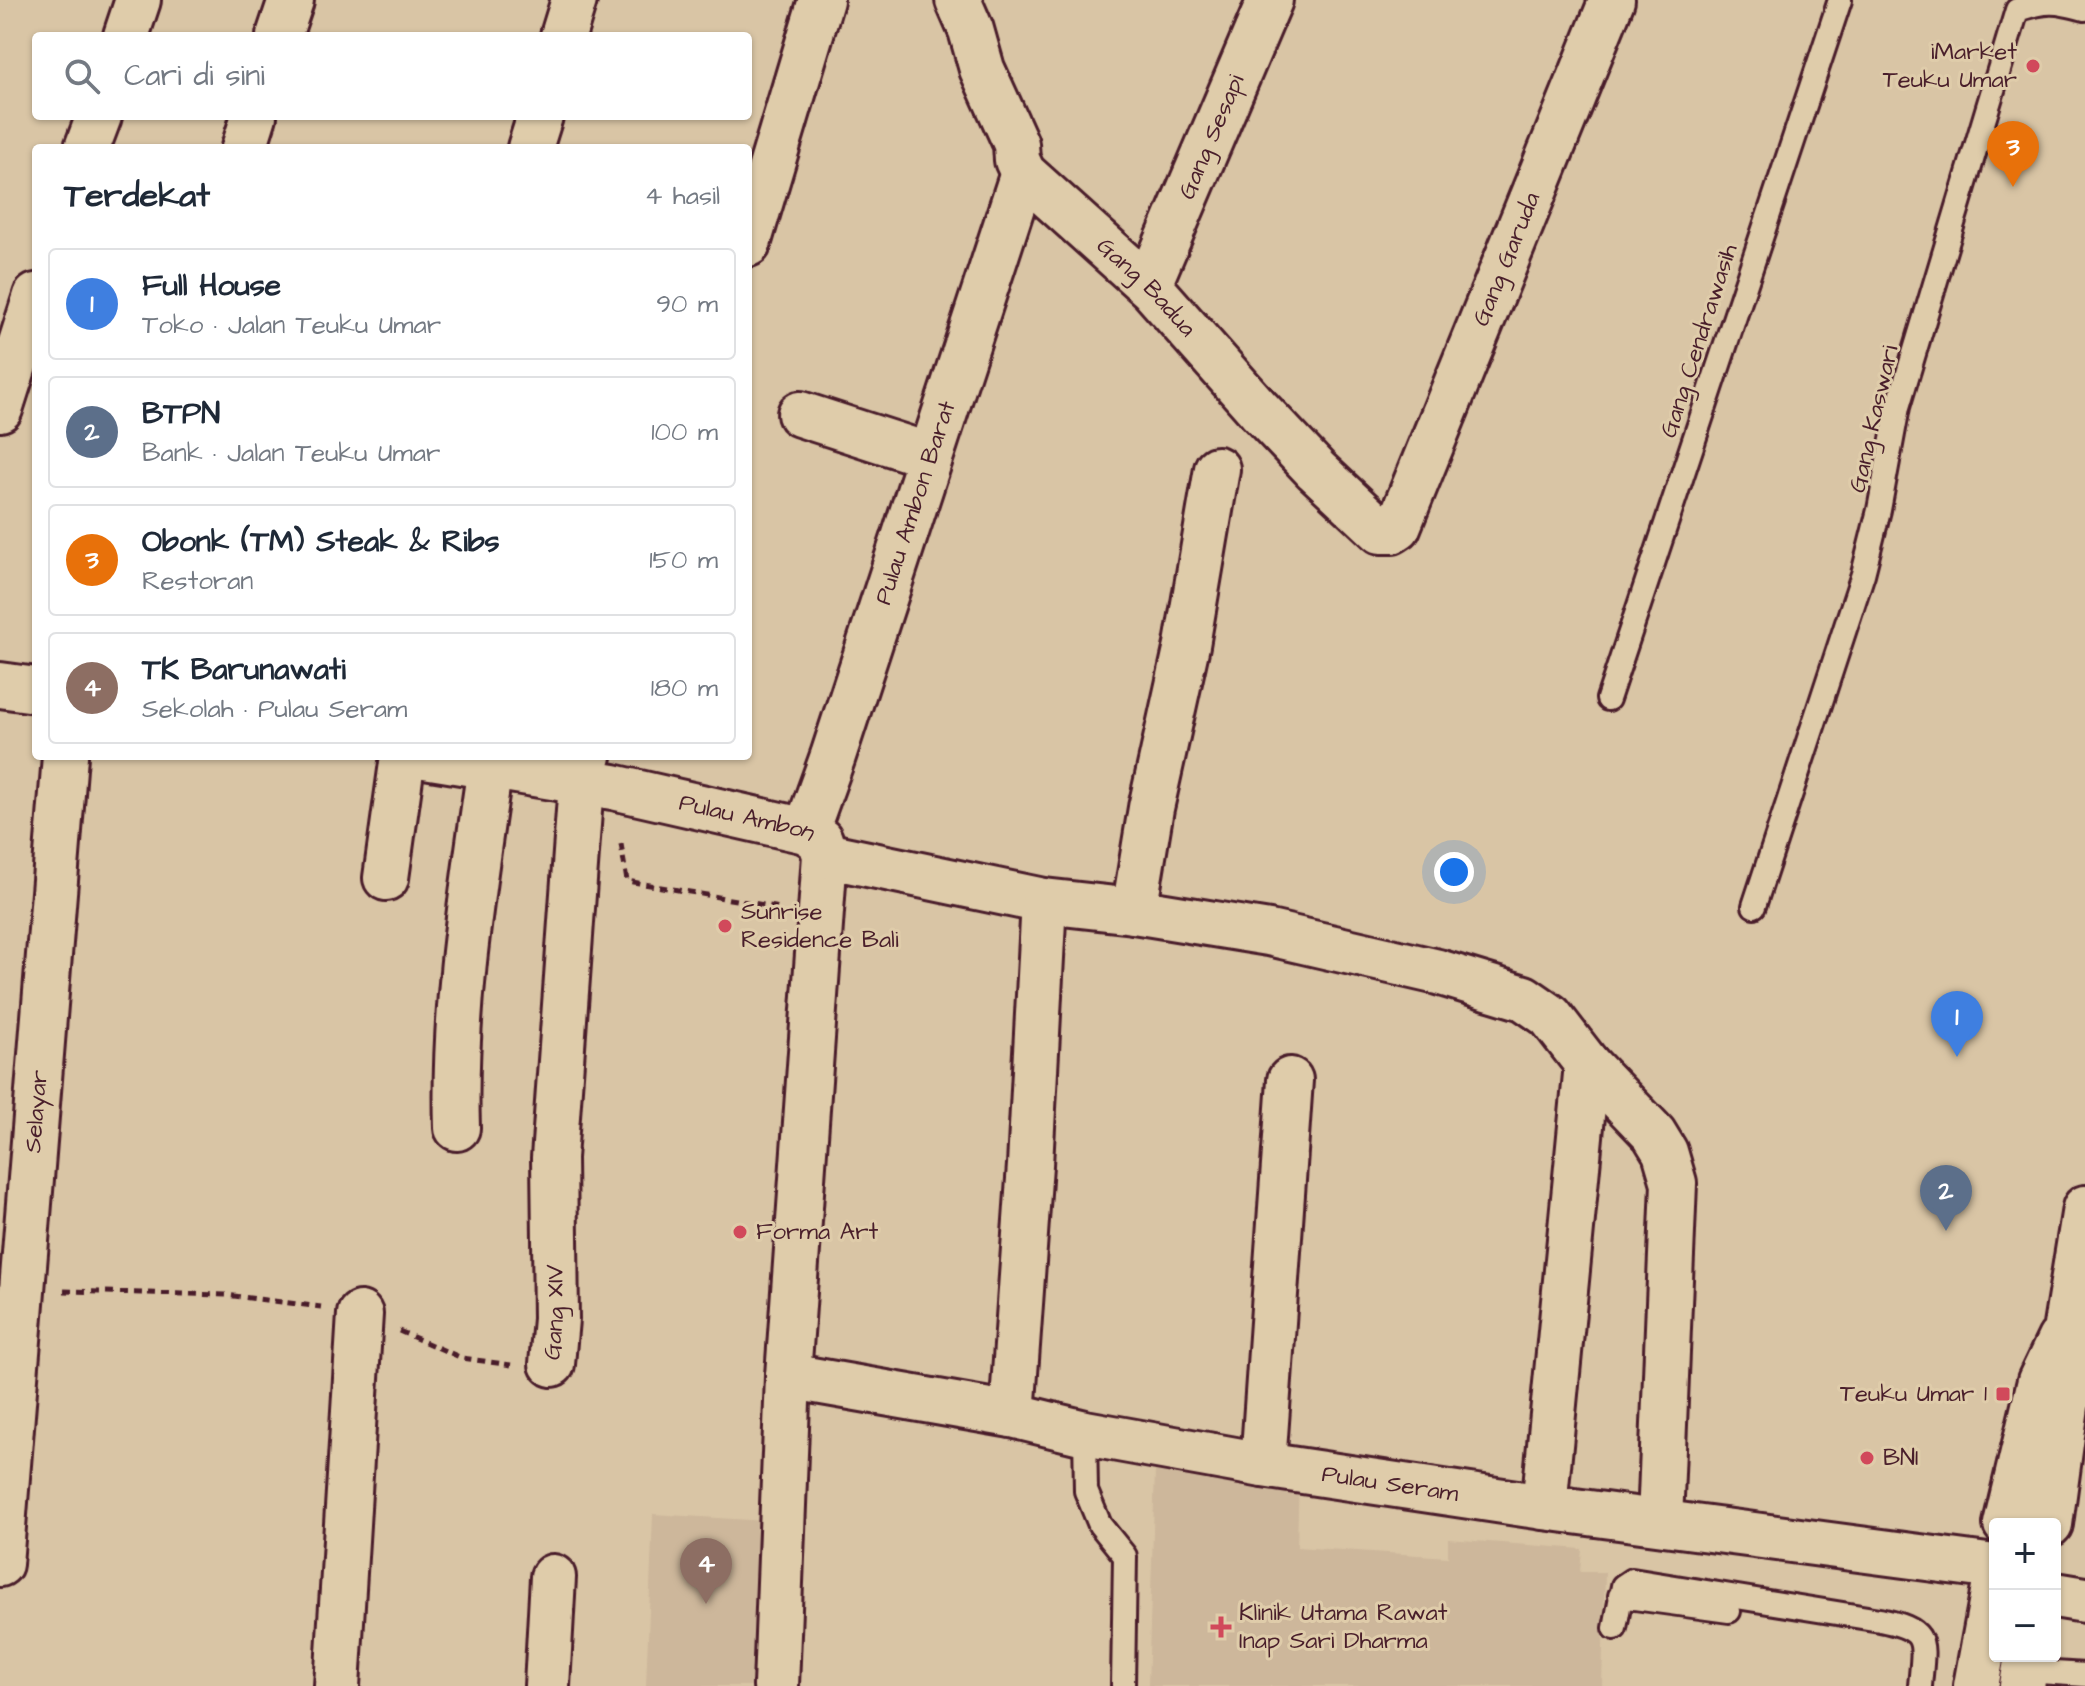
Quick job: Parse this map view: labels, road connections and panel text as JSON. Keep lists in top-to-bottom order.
{
  "streets": {
    "street": [
      "Gang Sesapi",
      "Gang Garuda",
      "Gang Badua",
      "Pulau Ambon Barat",
      "Pulau Ambon",
      "Selayar",
      "Gang XIV",
      "Pulau Seram"
    ],
    "lane": ["Gang Cendrawasih", "Gang Kaswari"]
  },
  "crossings": [
    ["Gang Garuda", "Gang Badua"],
    ["Gang Badua", "Pulau Ambon Barat"],
    ["Pulau Ambon Barat", "Pulau Ambon"],
    ["Pulau Ambon", "Gang XIV"],
    ["Pulau Ambon", "Pulau Seram"],
    ["Selayar", "Gang XIV"]
  ],
  "places": {
    "other": [
      "iMarket Teuku Umar",
      "Sunrise Residence Bali",
      "Forma Art",
      "BNI"
    ],
    "transit": ["Teuku Umar 1"],
    "health": ["Klinik Utama Rawat Inap Sari Dharma"]
  },
  "page": {
    "search": "Cari di sini",
    "pins": [
      "3",
      "1",
      "2",
      "4"
    ],
    "heading": ["Terdekat", "4 hasil"],
    "list": [
      {
        "mark": "1",
        "name": "Full House",
        "note": "Toko · Jalan Teuku Umar",
        "value": "90 m"
      },
      {
        "mark": "2",
        "name": "BTPN",
        "note": "Bank · Jalan Teuku Umar",
        "value": "100 m"
      },
      {
        "mark": "3",
        "name": "Obonk (TM) Steak & Ribs",
        "note": "Restoran",
        "value": "150 m"
      },
      {
        "mark": "4",
        "name": "TK Barunawati",
        "note": "Sekolah · Pulau Seram",
        "value": "180 m"
      }
    ],
    "map_buttons": ["+", "−"]
  }
}
